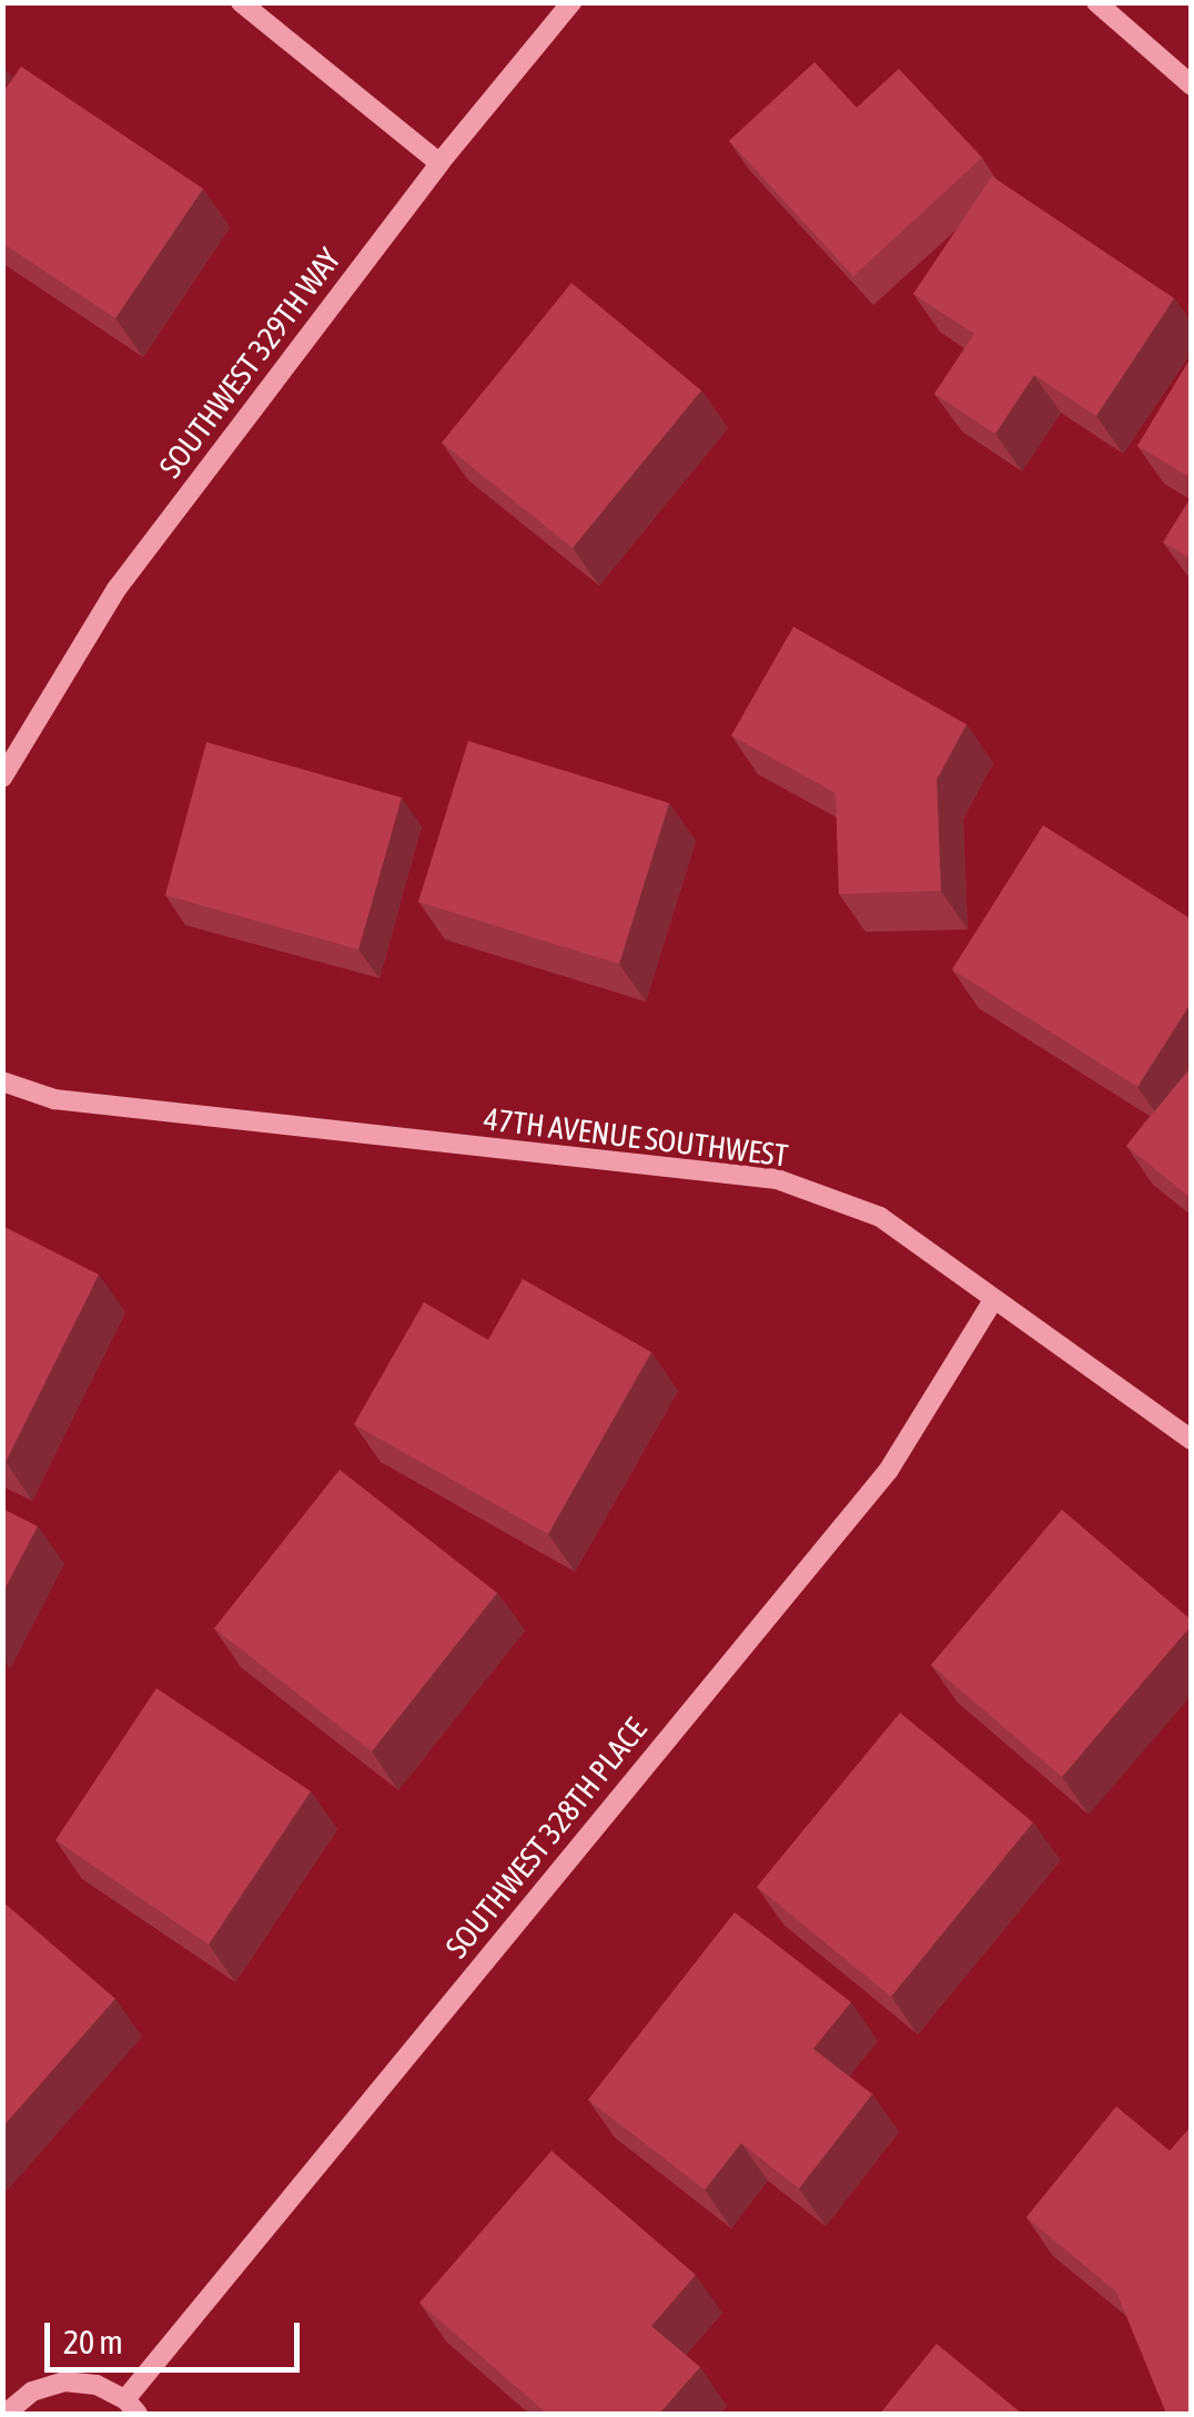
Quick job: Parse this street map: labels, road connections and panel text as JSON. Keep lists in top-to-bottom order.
{
  "streets": {
    "street": ["SOUTHWEST 329TH WAY", "47TH AVENUE SOUTHWEST", "SOUTHWEST 328TH PLACE"]
  },
  "crossings": [
    ["47TH AVENUE SOUTHWEST", "SOUTHWEST 328TH PLACE"]
  ],
  "scale_bar": "20 m"
}
